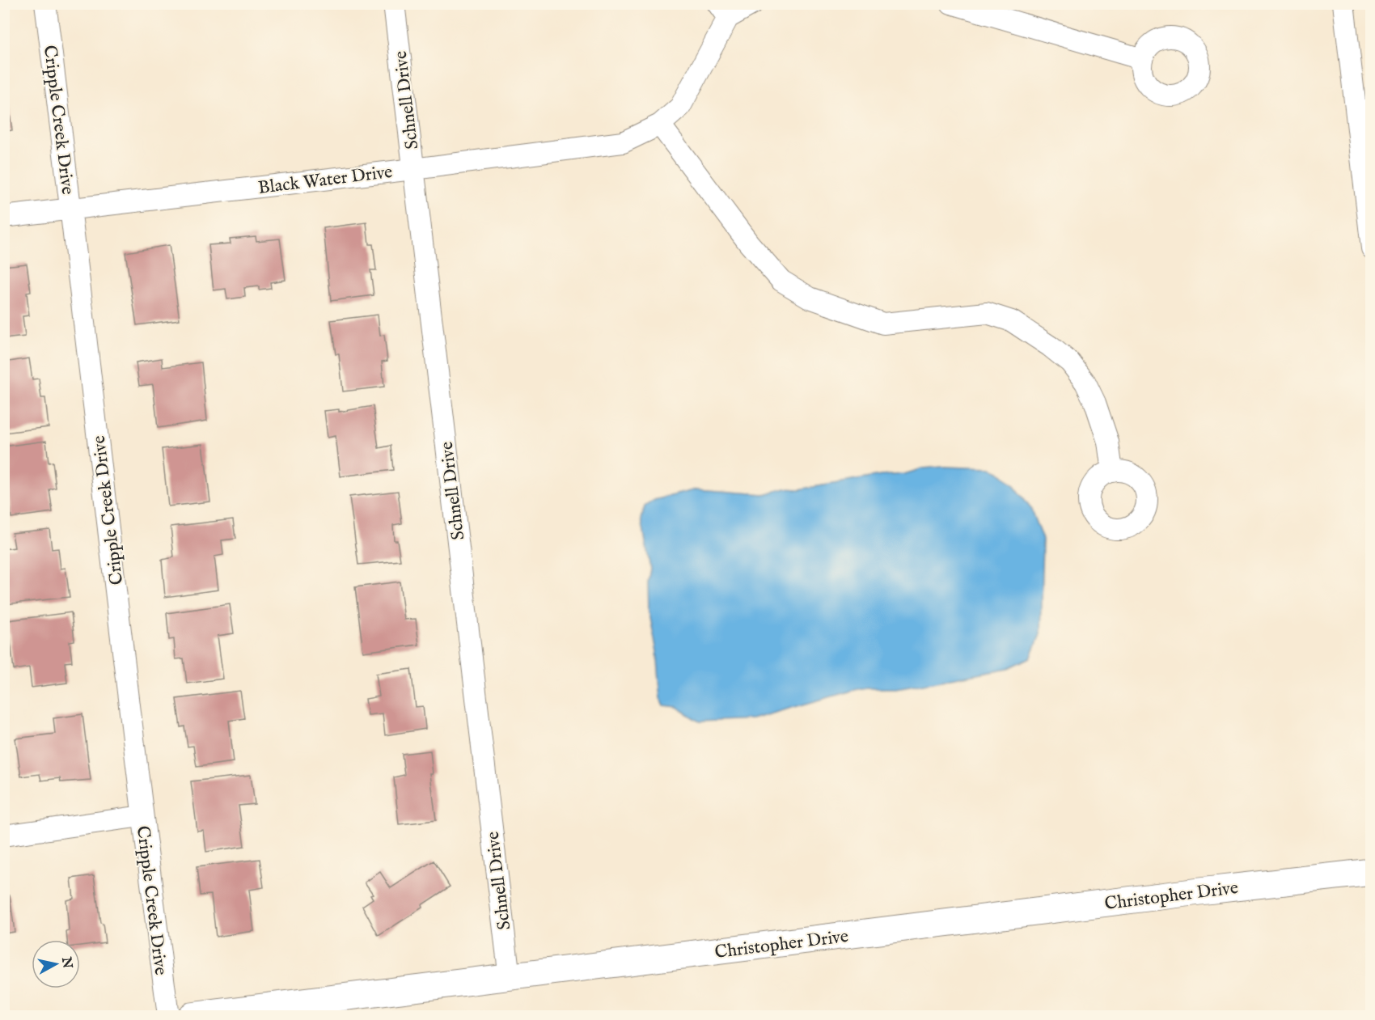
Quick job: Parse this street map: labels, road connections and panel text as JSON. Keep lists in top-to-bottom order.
{
  "streets": {
    "street": [
      "Schnell Drive",
      "Cripple Creek Drive",
      "Black Water Drive",
      "Christopher Drive"
    ]
  },
  "crossings": [
    ["Schnell Drive", "Black Water Drive"],
    ["Schnell Drive", "Christopher Drive"],
    ["Cripple Creek Drive", "Black Water Drive"]
  ],
  "north": "right"
}
